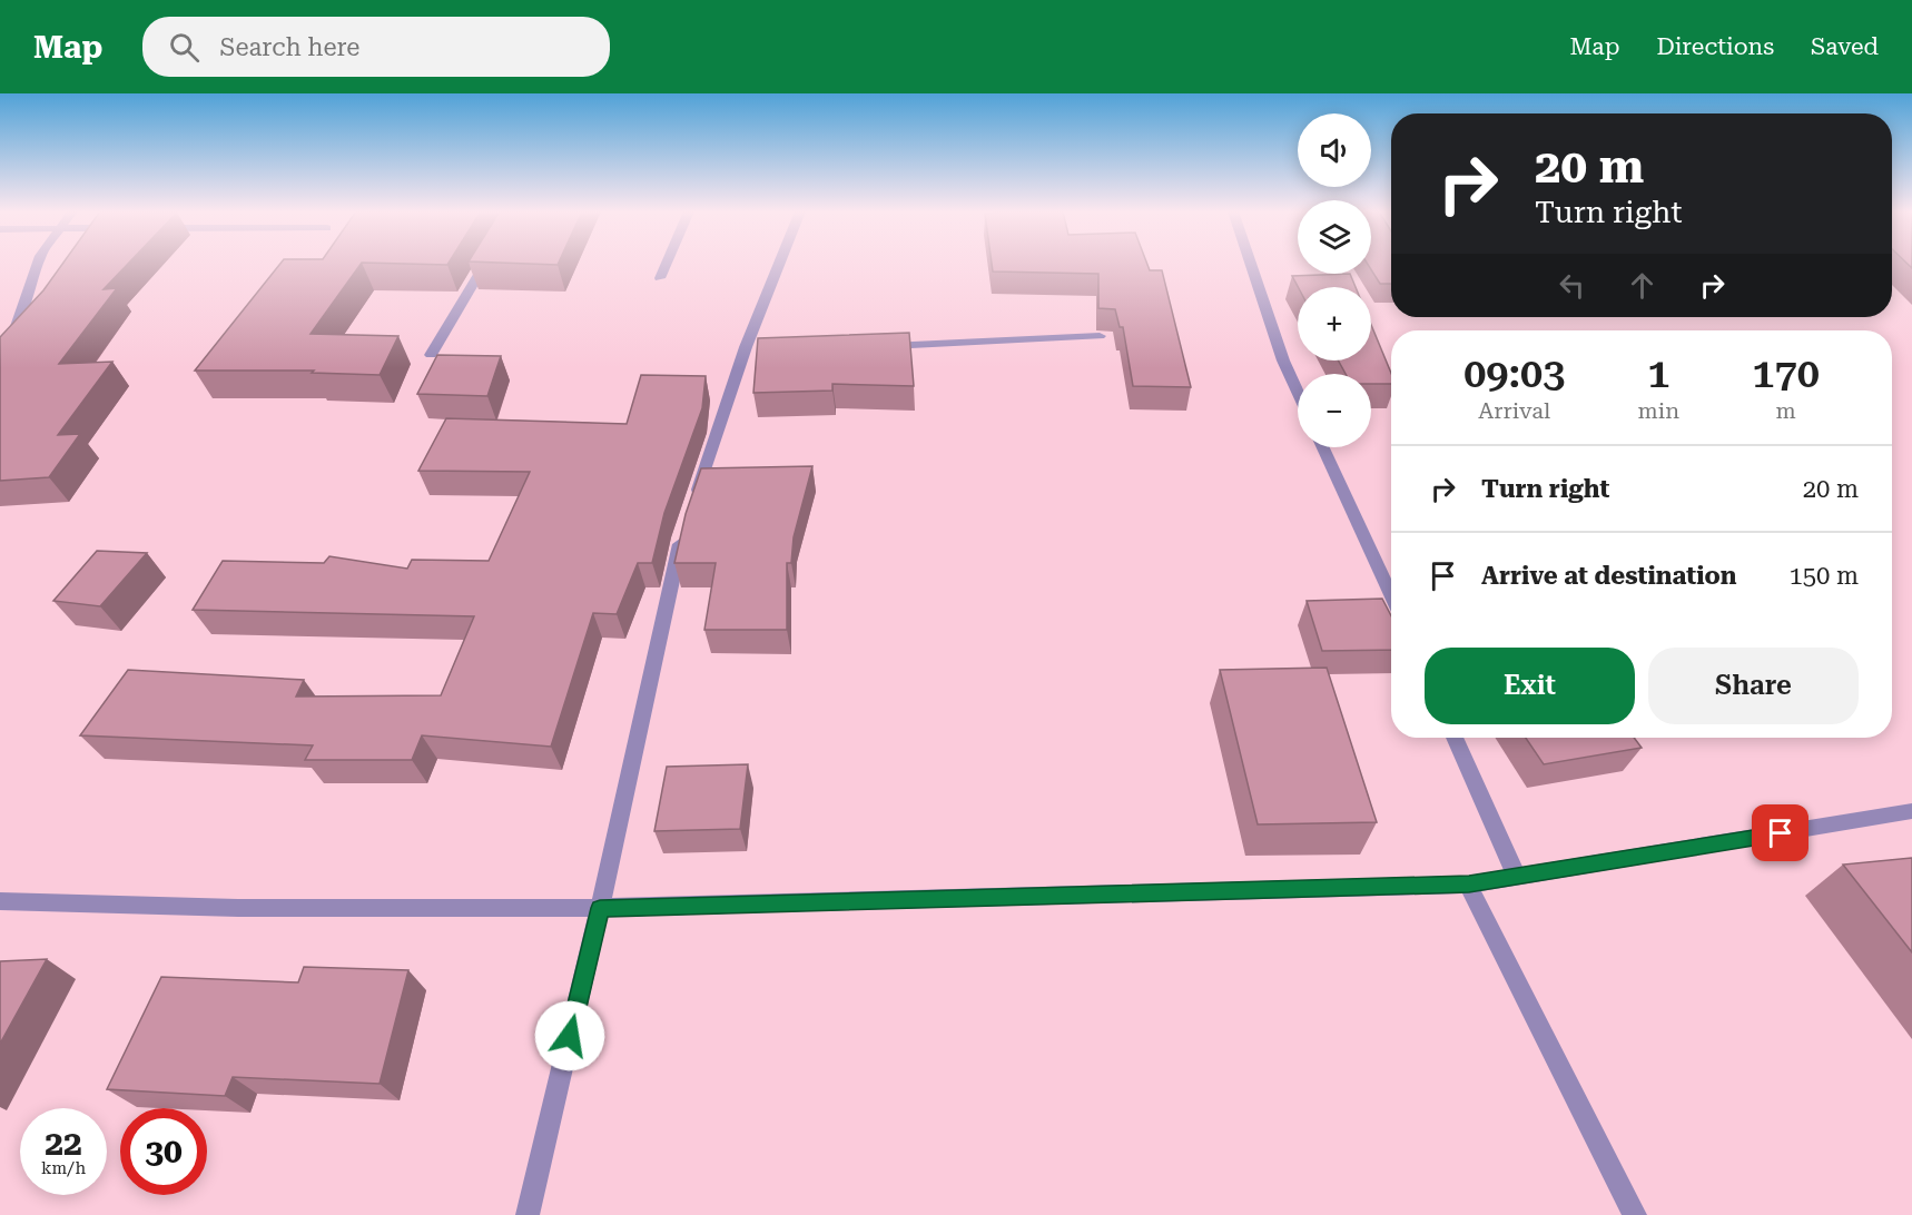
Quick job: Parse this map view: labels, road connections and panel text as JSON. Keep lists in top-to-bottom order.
{
  "page": {
    "header": "Map",
    "search": "Search here",
    "nav": ["Map", "Directions", "Saved"],
    "map_buttons": ["+", "−"],
    "turn": ["20 m", "Turn right"],
    "eta": [
      "09:03",
      "Arrival",
      "1",
      "min",
      "170",
      "m"
    ],
    "list": [
      {
        "name": "Turn right",
        "value": "20 m"
      },
      {
        "name": "Arrive at destination",
        "value": "150 m"
      }
    ],
    "buttons": ["Exit", "Share"],
    "speed": "22 km/h",
    "limit": "30"
  }
}
